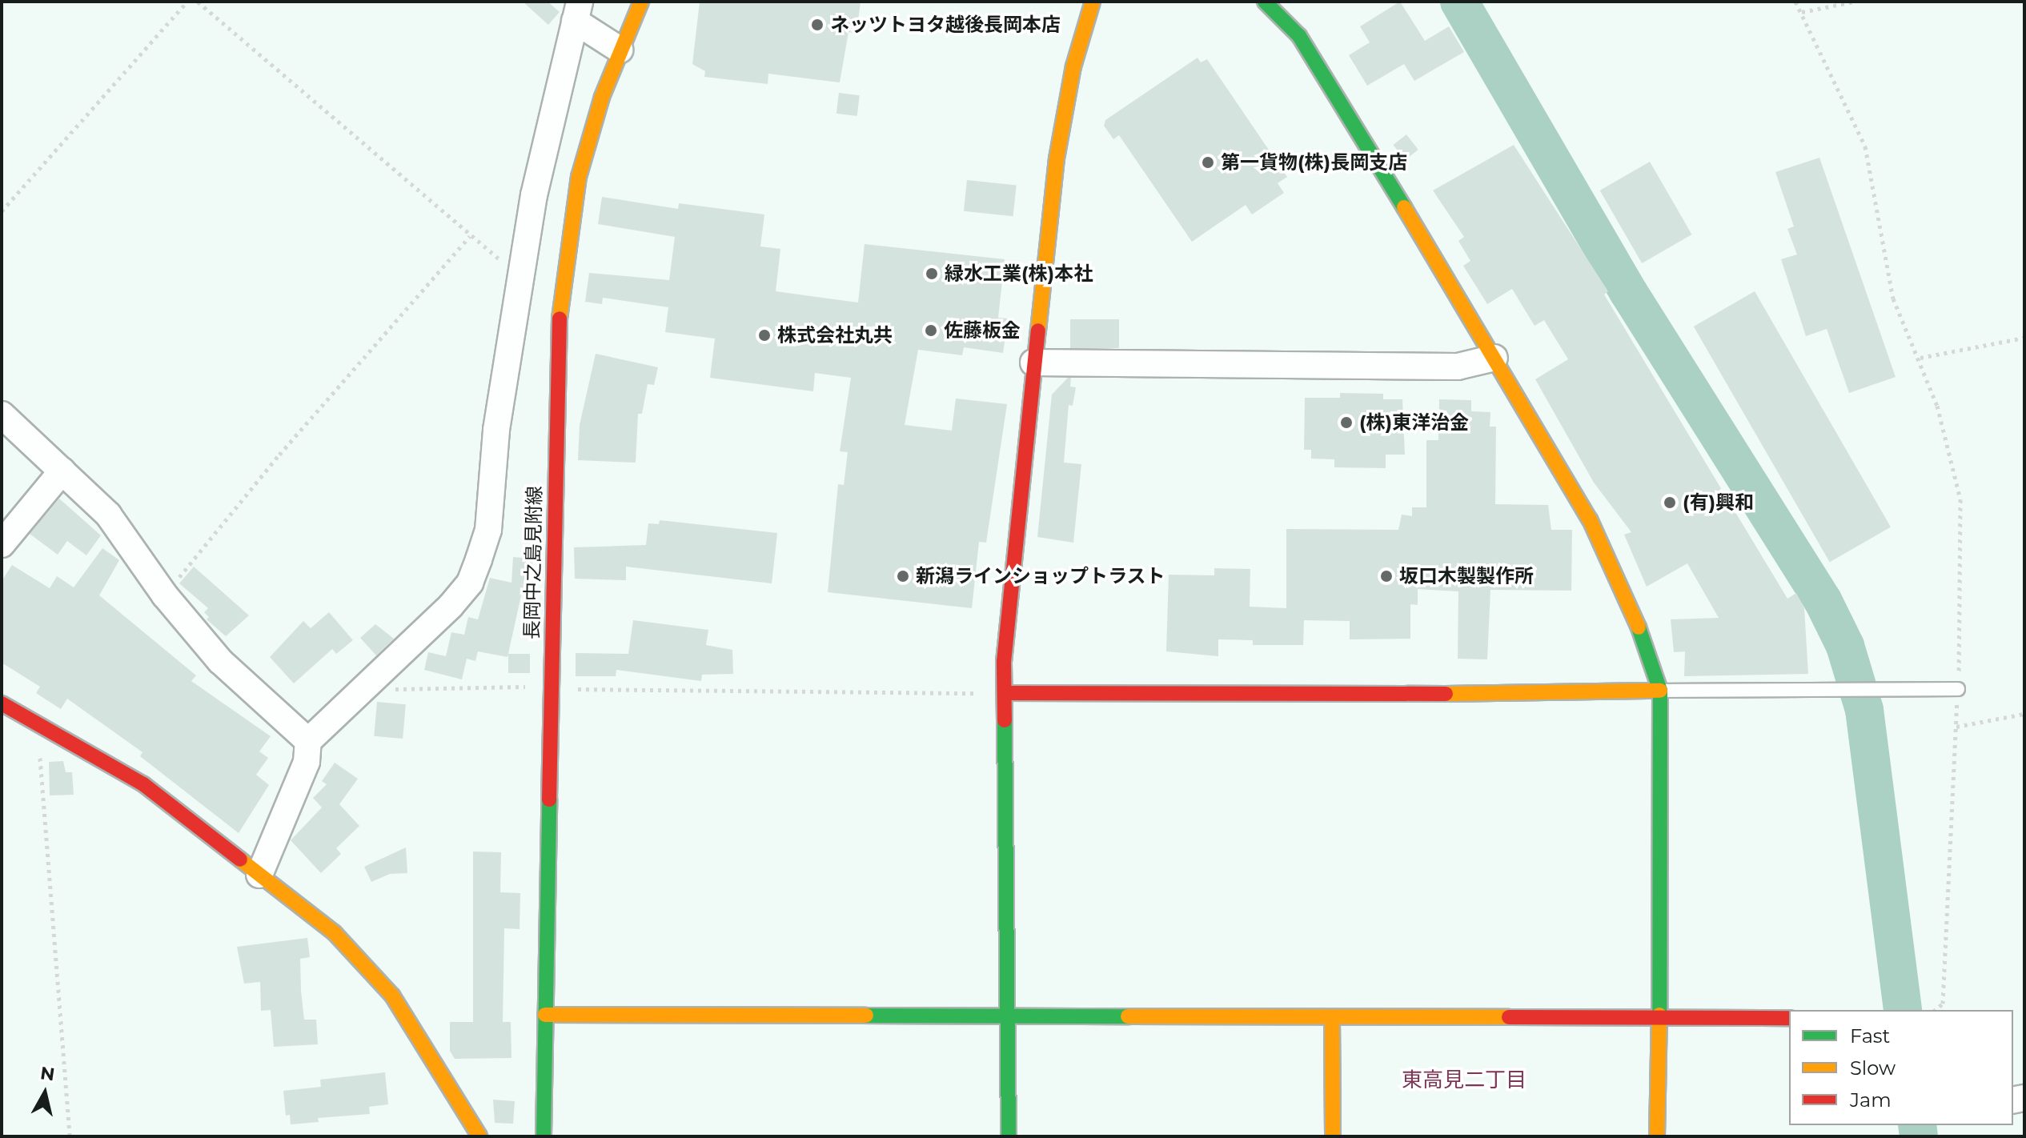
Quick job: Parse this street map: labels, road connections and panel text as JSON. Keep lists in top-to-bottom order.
{
  "streets": {
    "street": ["長岡中之島見附線"]
  },
  "districts": ["東高見二丁目"],
  "places": [
    "ネッツトヨタ越後長岡本店",
    "第一貨物(株)長岡支店",
    "緑水工業(株)本社",
    "佐藤板金",
    "株式会社丸共",
    "(株)東洋治金",
    "(有)興和",
    "新潟ラインショップトラスト",
    "坂口木製製作所"
  ],
  "legend": ["Fast", "Slow", "Jam"],
  "north": "top"
}
